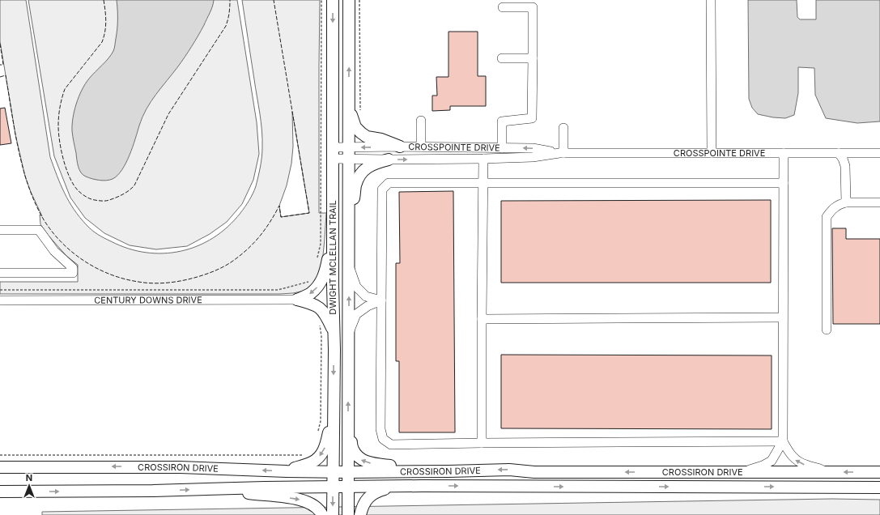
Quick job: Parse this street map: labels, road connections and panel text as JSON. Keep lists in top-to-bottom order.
{
  "streets": {
    "main road": ["DWIGHT MCLELLAN TRAIL", "CROSSIRON DRIVE"],
    "street": ["CROSSPOINTE DRIVE", "CENTURY DOWNS DRIVE"]
  },
  "crossings": [
    ["CROSSPOINTE DRIVE", "DWIGHT MCLELLAN TRAIL"],
    ["DWIGHT MCLELLAN TRAIL", "CROSSIRON DRIVE"]
  ],
  "north": "top"
}
